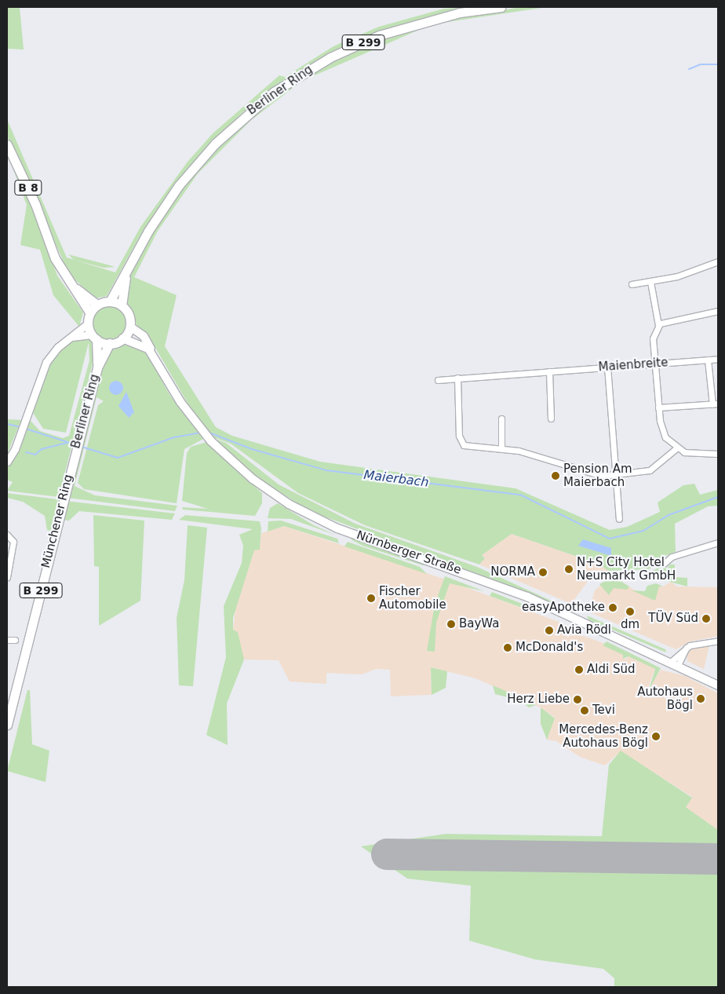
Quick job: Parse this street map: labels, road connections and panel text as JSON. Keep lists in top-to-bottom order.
{
  "streets": {
    "main road": [
      "B 299",
      "Berliner Ring",
      "B 8",
      "Münchener Ring",
      "Nürnberger Straße"
    ],
    "street": ["Maienbreite"]
  },
  "crossings": [
    ["Berliner Ring", "B 8"],
    ["Berliner Ring", "Münchener Ring"],
    ["Berliner Ring", "Nürnberger Straße"],
    ["B 8", "Nürnberger Straße"]
  ],
  "water": ["Maierbach"],
  "places": [
    "Pension Am Maierbach",
    "N+S City Hotel Neumarkt GmbH",
    "NORMA",
    "Fischer Automobile",
    "easyApotheke",
    "dm",
    "TÜV Süd",
    "BayWa",
    "Avia Rödl",
    "McDonald's",
    "Aldi Süd",
    "Autohaus Bögl",
    "Herz Liebe",
    "Tevi",
    "Mercedes-Benz Autohaus Bögl"
  ]
}
